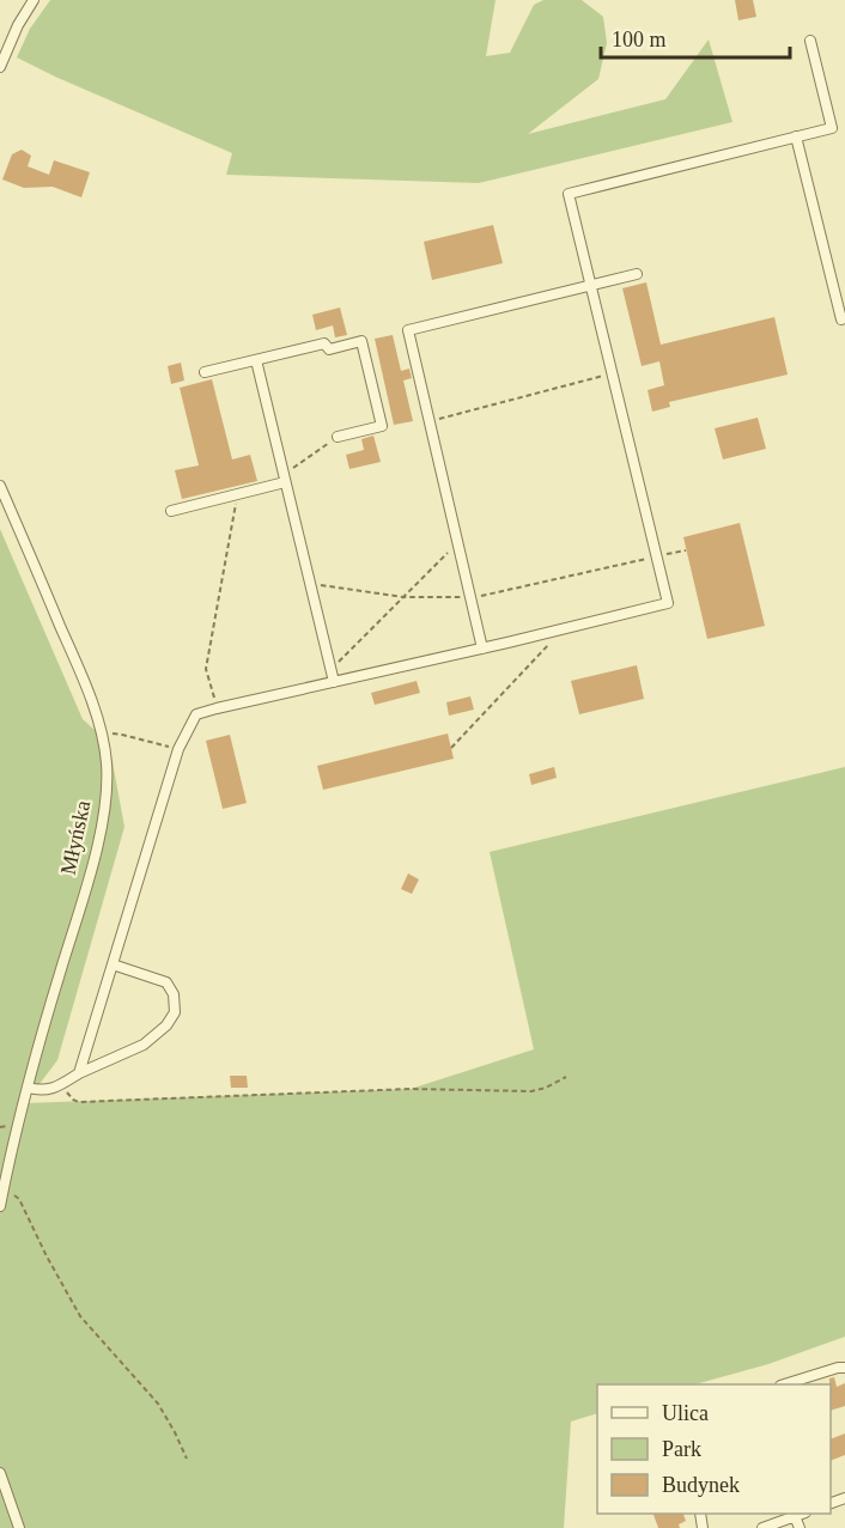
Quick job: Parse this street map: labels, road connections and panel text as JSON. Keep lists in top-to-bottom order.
{
  "streets": {
    "street": ["Młyńska"]
  },
  "legend": ["Ulica", "Park", "Budynek"],
  "scale_bar": "100 m"
}
